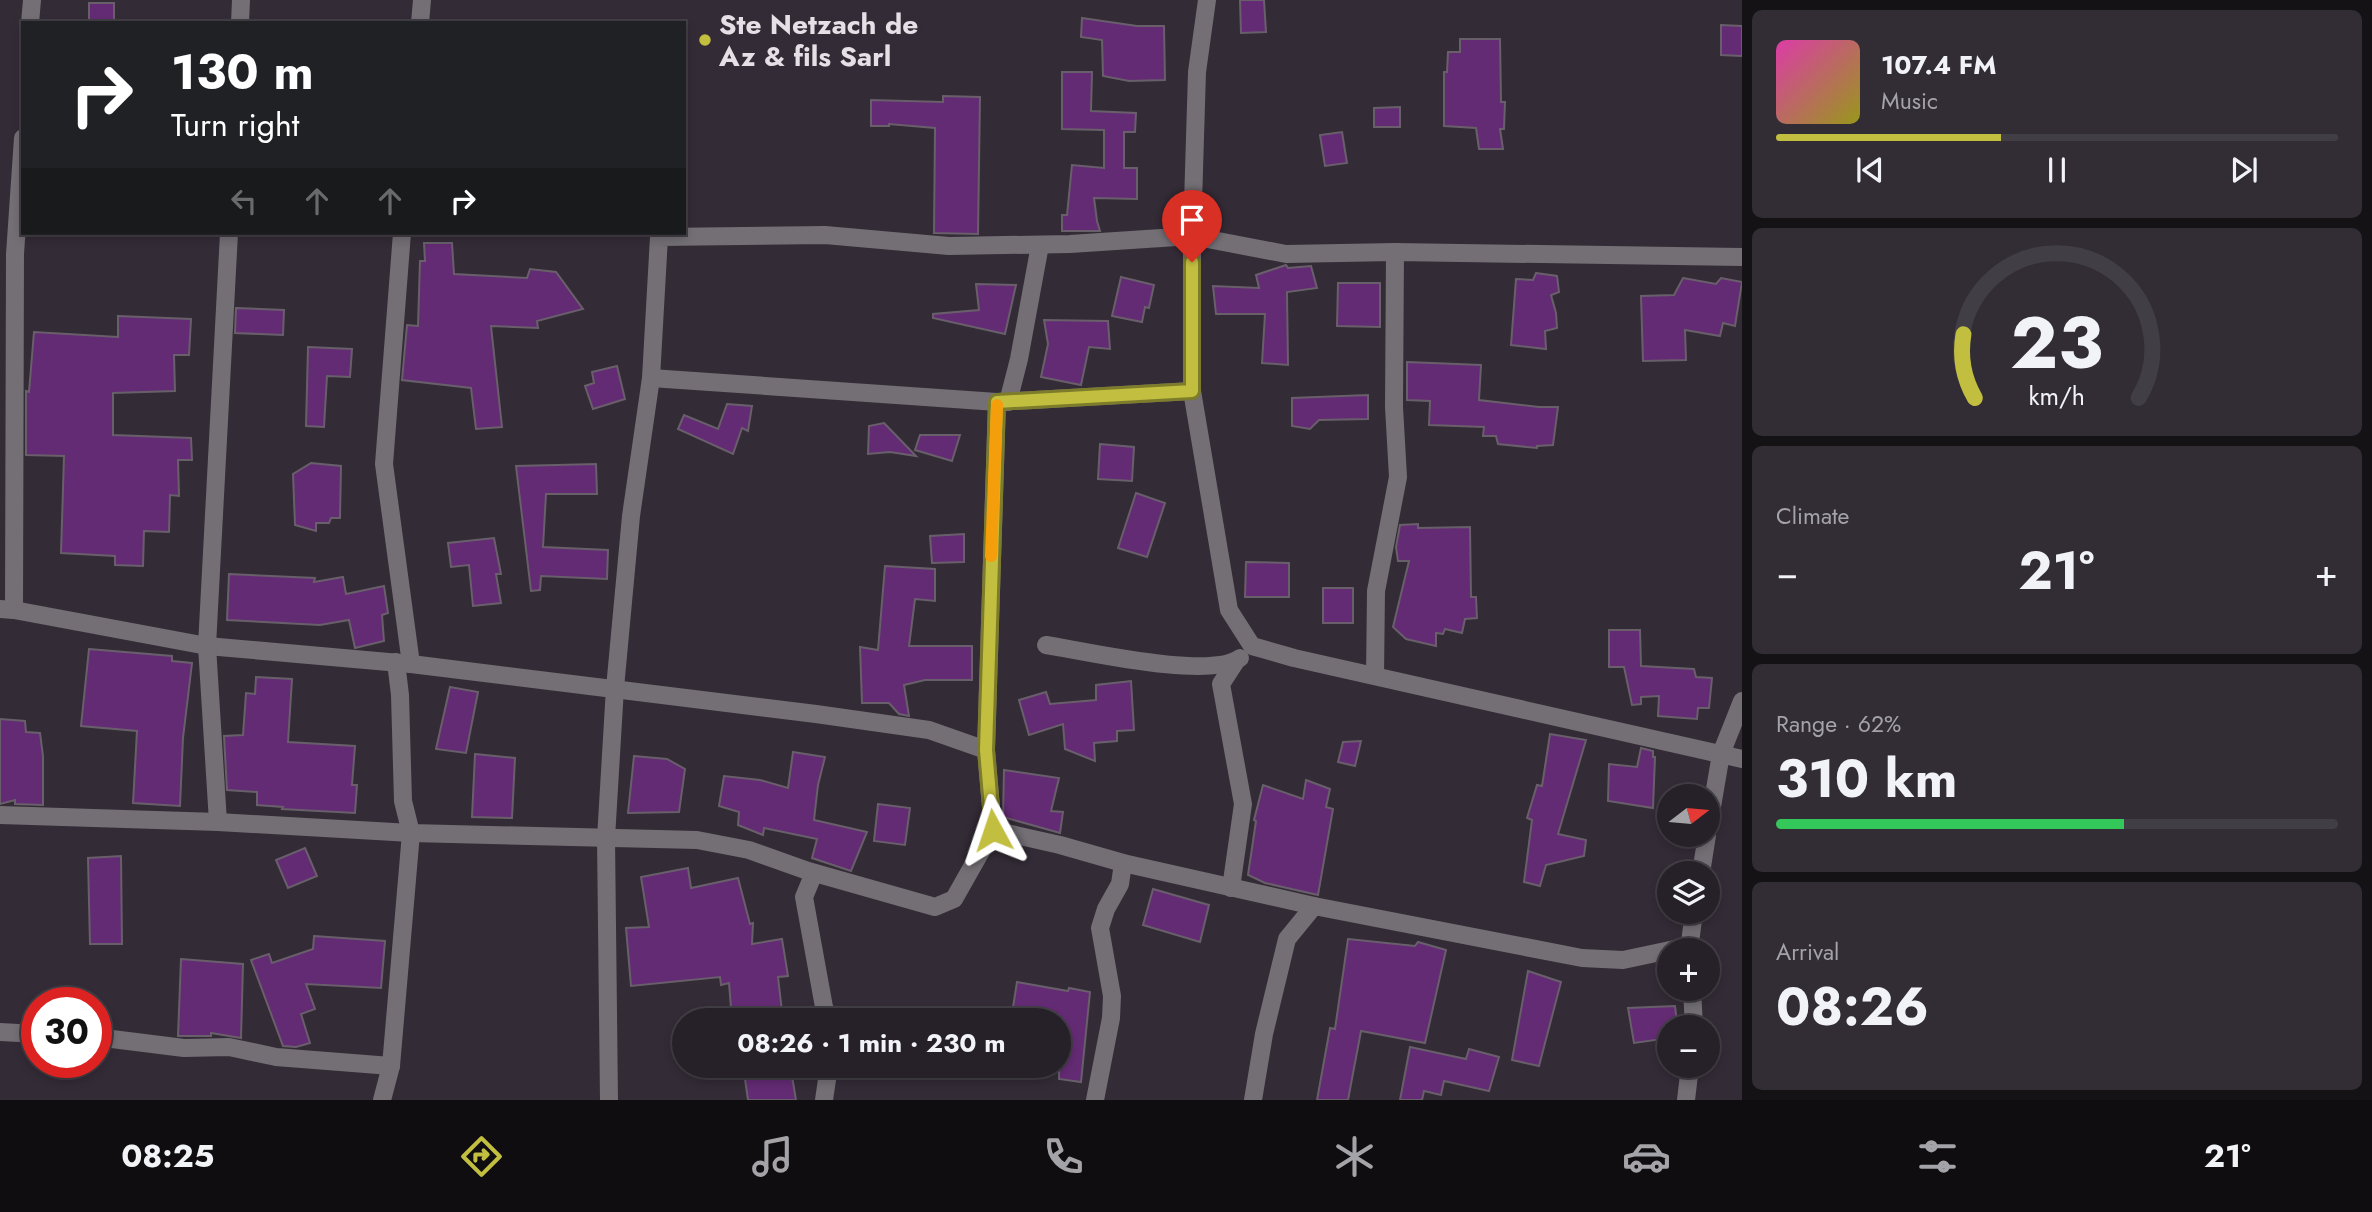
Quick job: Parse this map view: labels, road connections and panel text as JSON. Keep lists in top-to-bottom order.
{
  "places": ["Ste Netzach de Az & fils Sarl"],
  "north": "right",
  "page": {
    "turn": ["130 m", "Turn right"],
    "song": ["107.4 FM", "Music"],
    "tile": [
      "Climate",
      ["Range · 62%", "310 km"],
      ["Arrival", "08:26"]
    ],
    "heat": ["−", "21°", "+"],
    "map_buttons": ["+", "−"],
    "limit": "30",
    "trip": "08:26 · 1 min · 230 m",
    "tabs": ["08:25", "21°"],
    "gauge": ["23", "km/h"]
  }
}
